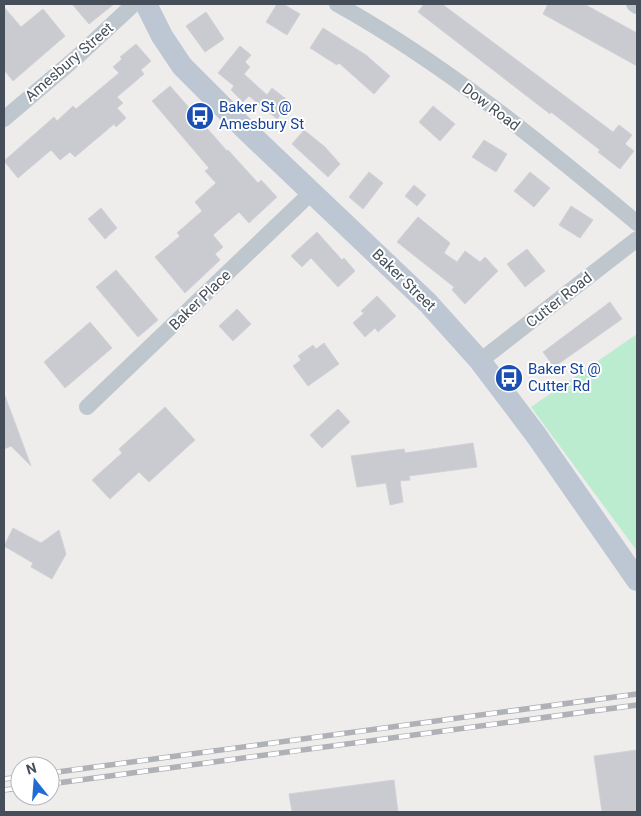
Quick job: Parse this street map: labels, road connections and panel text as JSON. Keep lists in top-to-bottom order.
{
  "streets": {
    "street": [
      "Amesbury Street",
      "Dow Road",
      "Baker Street",
      "Baker Place",
      "Cutter Road"
    ]
  },
  "crossings": [
    ["Baker Street", "Baker Place"],
    ["Baker Street", "Cutter Road"]
  ],
  "places": {
    "bus stop": ["Baker St @ Amesbury St", "Baker St @ Cutter Rd"]
  },
  "north": "top"
}
